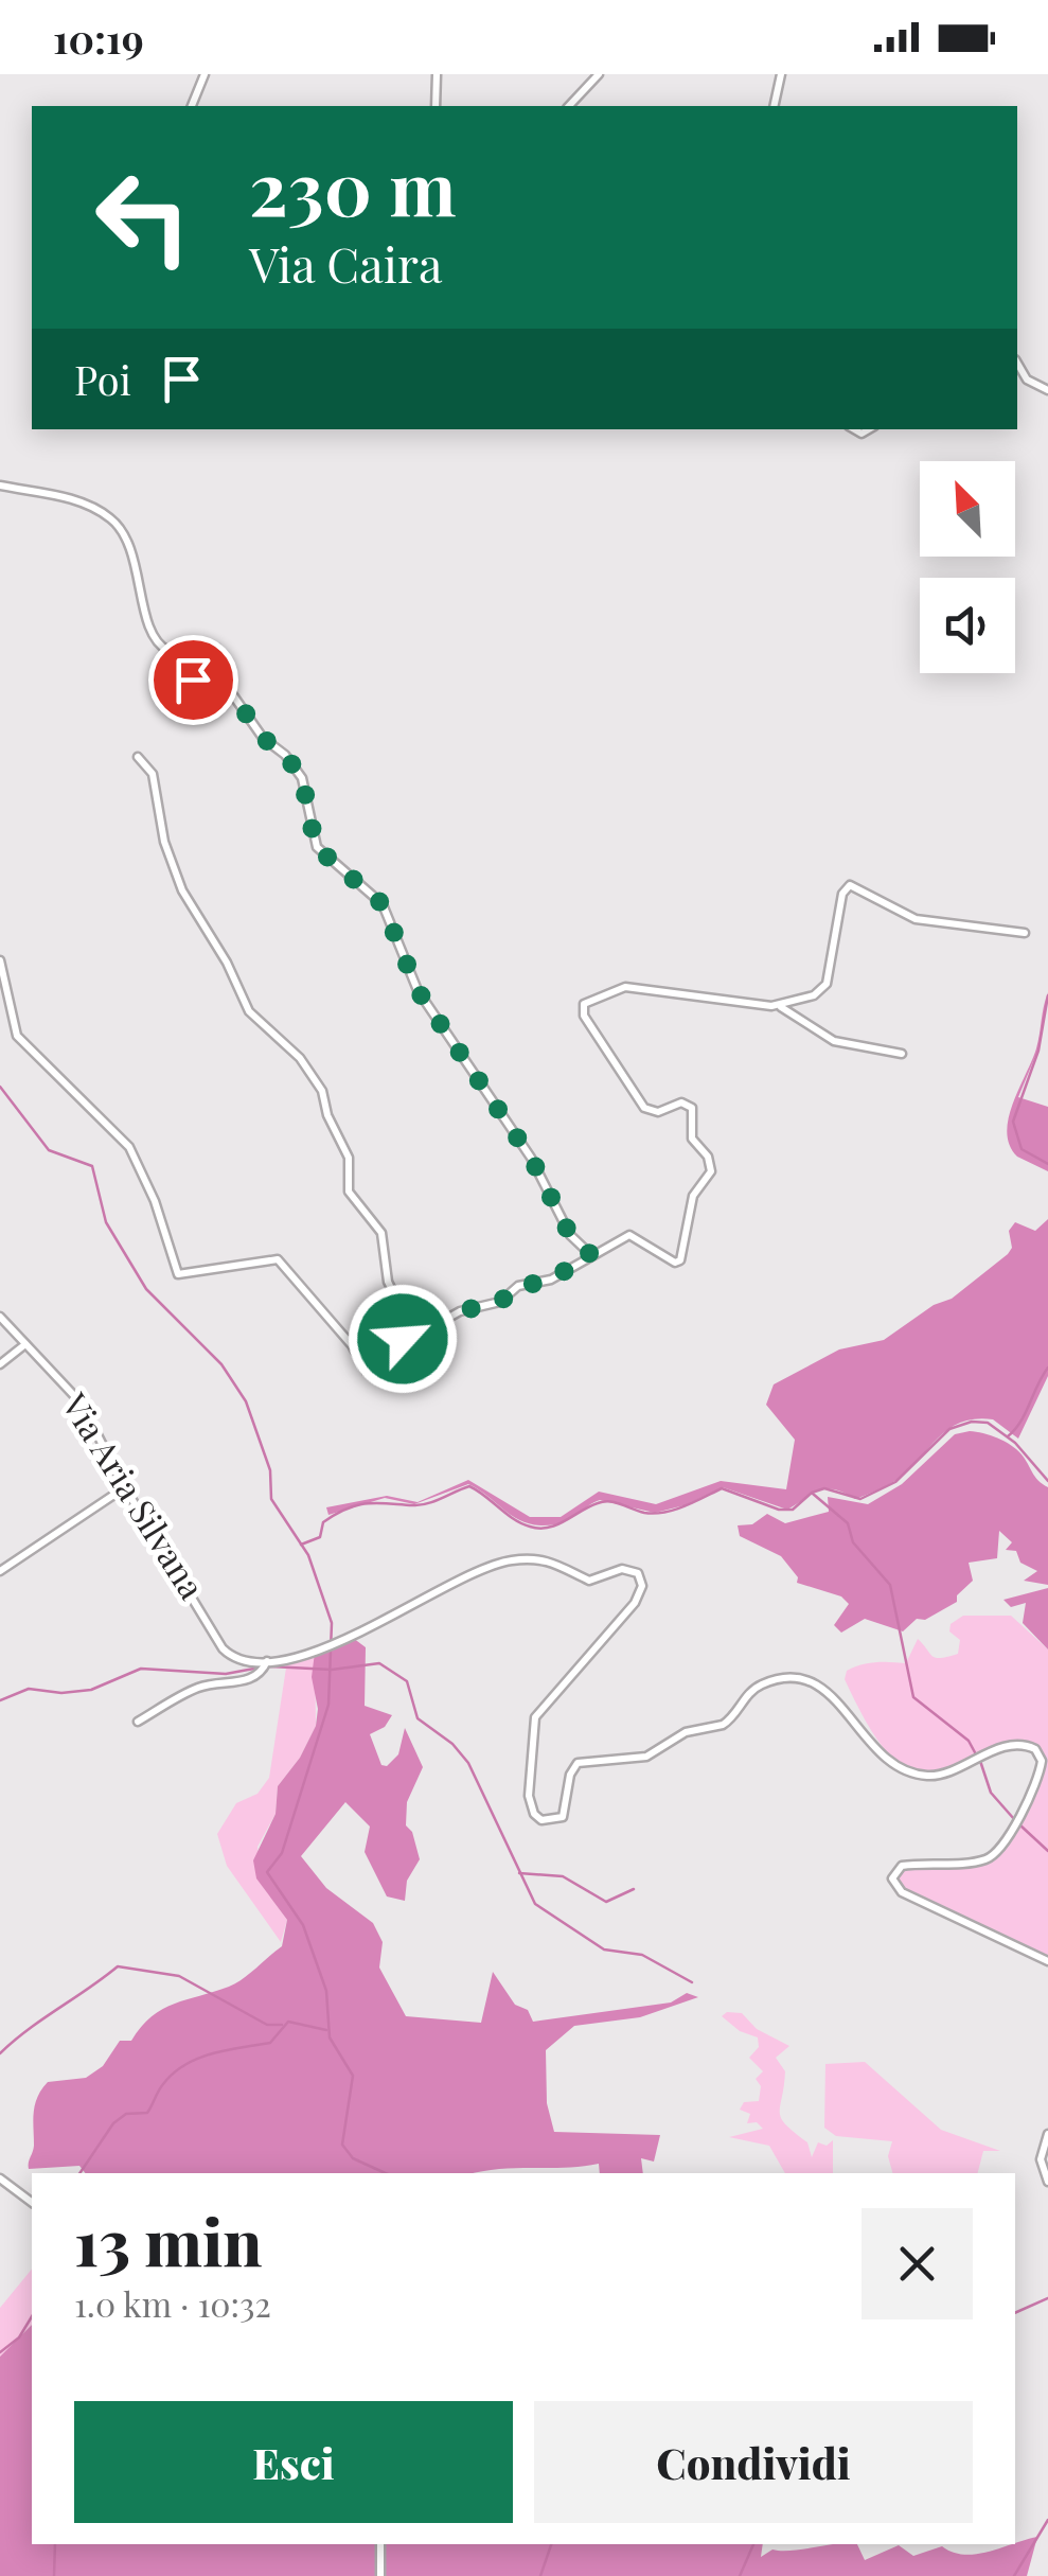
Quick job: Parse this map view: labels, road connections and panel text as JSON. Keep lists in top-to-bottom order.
{
  "streets": {
    "street": ["Via Aria Silvana"]
  },
  "north": "top left",
  "page": {
    "status": "10:19",
    "turn": ["230 m", "Via Caira"],
    "then": "Poi",
    "heading": ["13 min", "1.0 km · 10:32"],
    "buttons": ["Esci", "Condividi"]
  }
}
